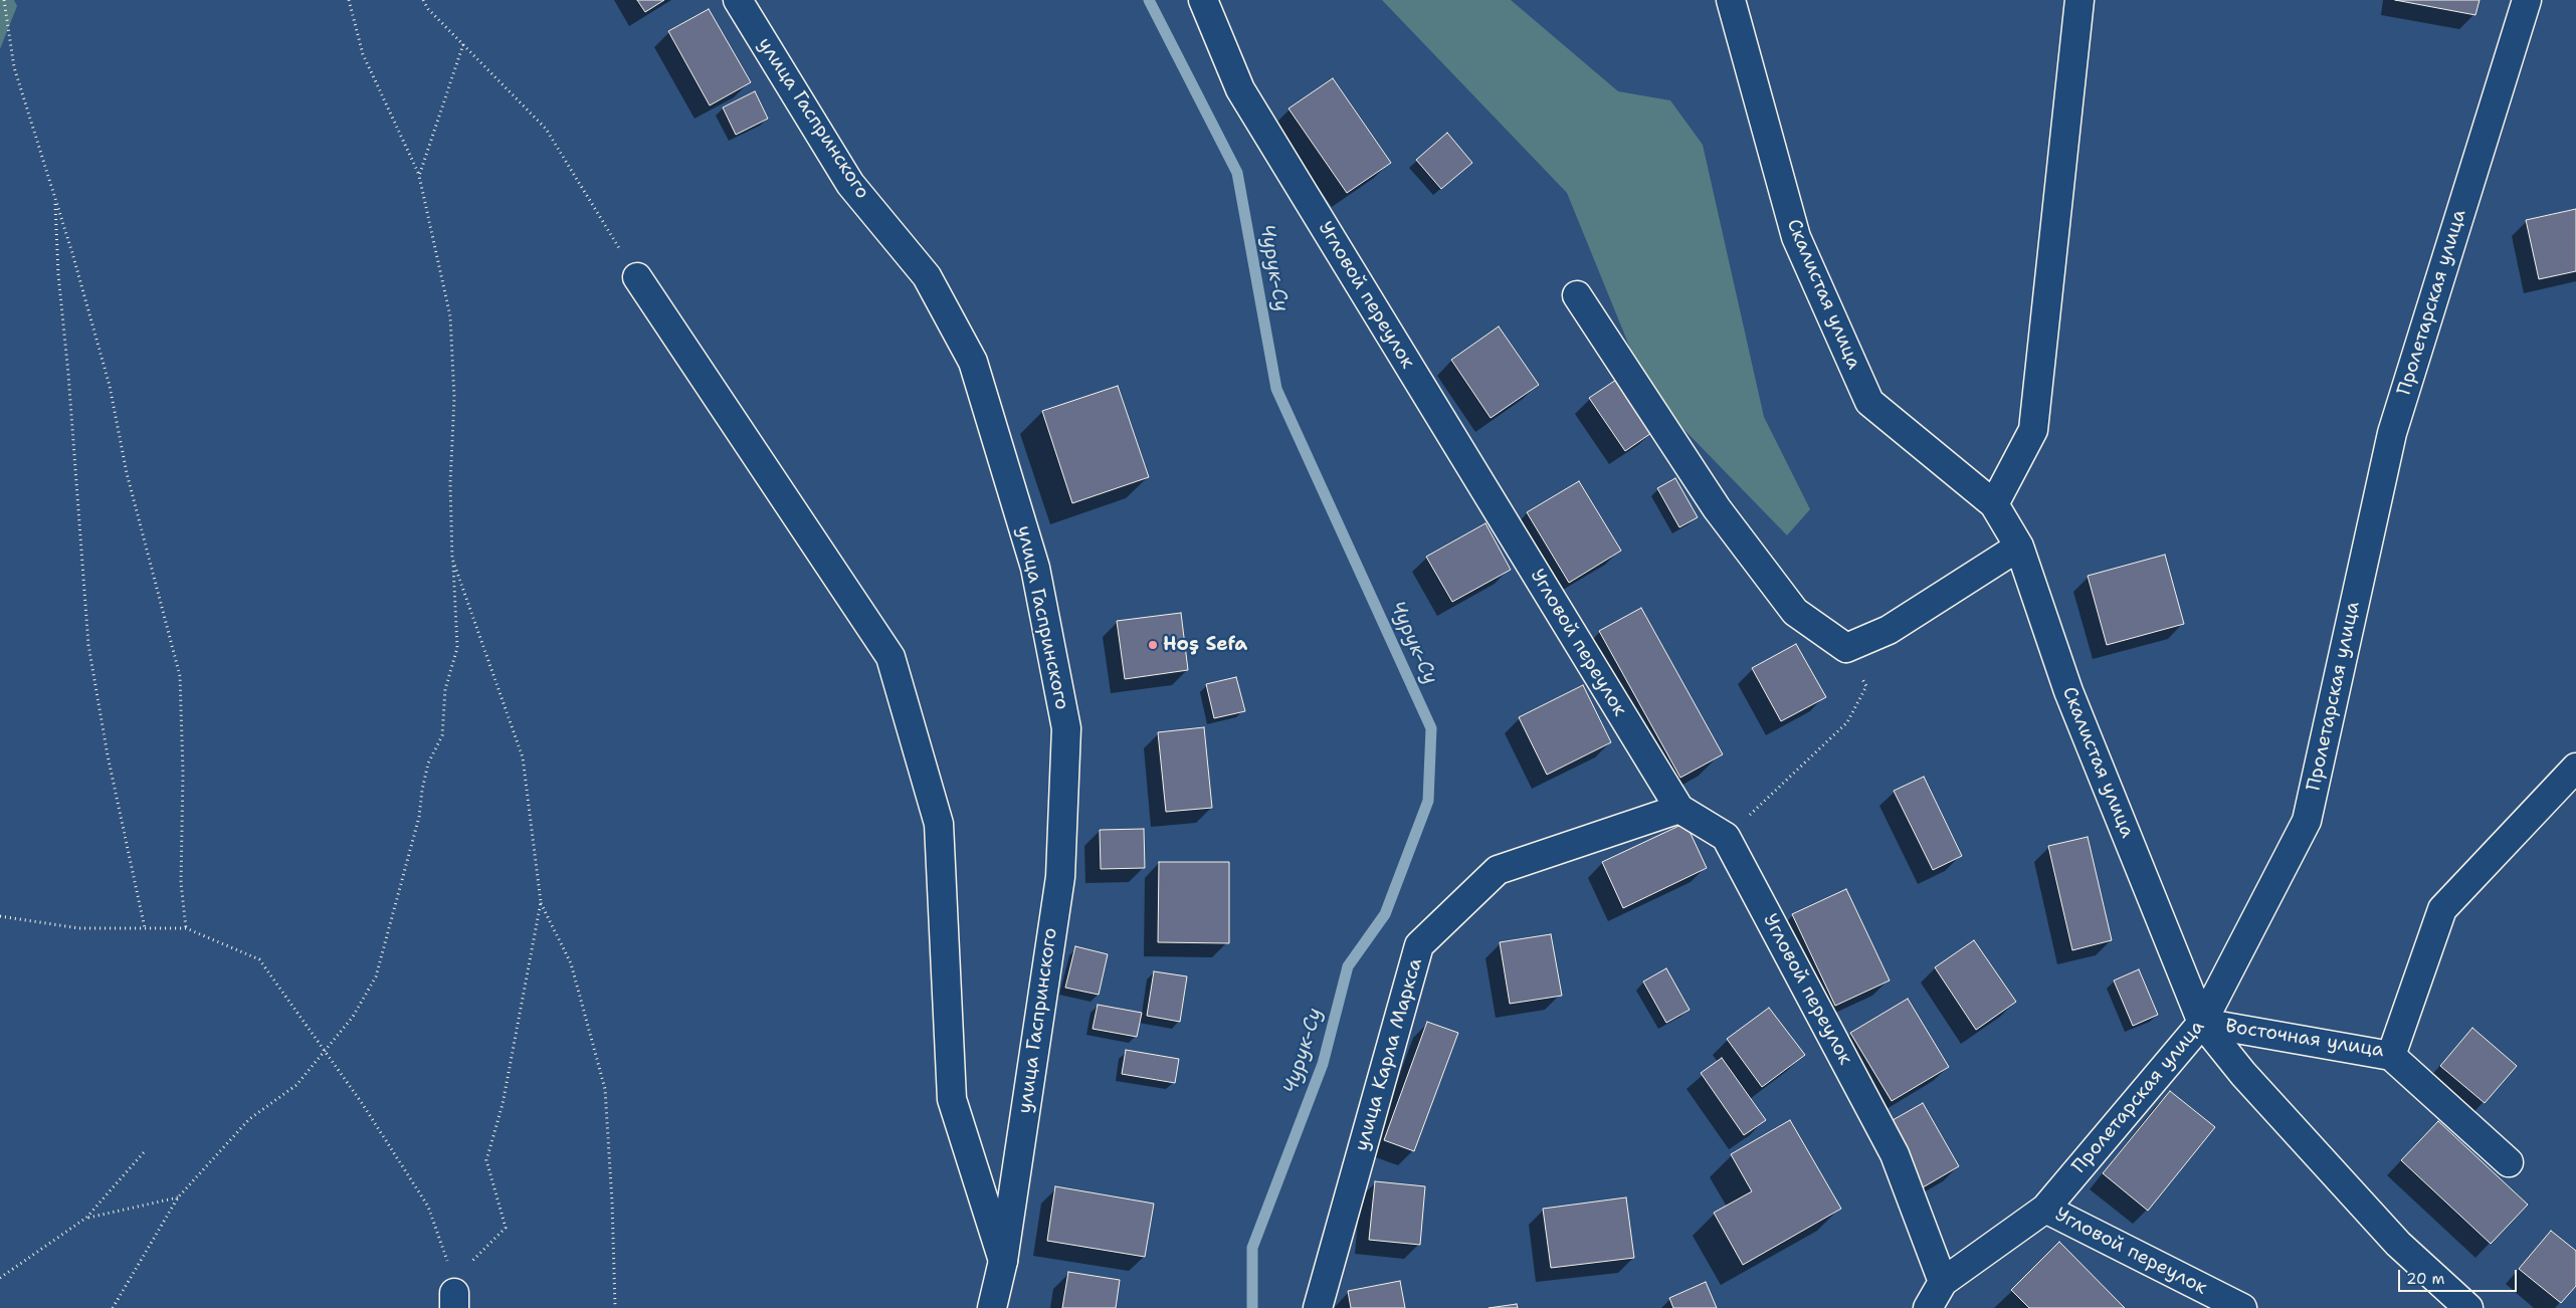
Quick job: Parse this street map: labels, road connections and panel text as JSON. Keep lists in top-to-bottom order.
{
  "streets": {
    "street": [
      "улица Гаспринского",
      "Скалистая улица",
      "Угловой переулок",
      "Пролетарская улица",
      "Восточная улица",
      "улица Карла Маркса"
    ]
  },
  "crossings": [
    ["Скалистая улица", "Пролетарская улица"],
    ["Скалистая улица", "Восточная улица"],
    ["Угловой переулок", "Пролетарская улица"],
    ["Угловой переулок", "улица Карла Маркса"],
    ["Пролетарская улица", "Восточная улица"]
  ],
  "water": ["Чурук-Су"],
  "places": ["Hoş Sefa"],
  "scale_bar": "20 m"
}
